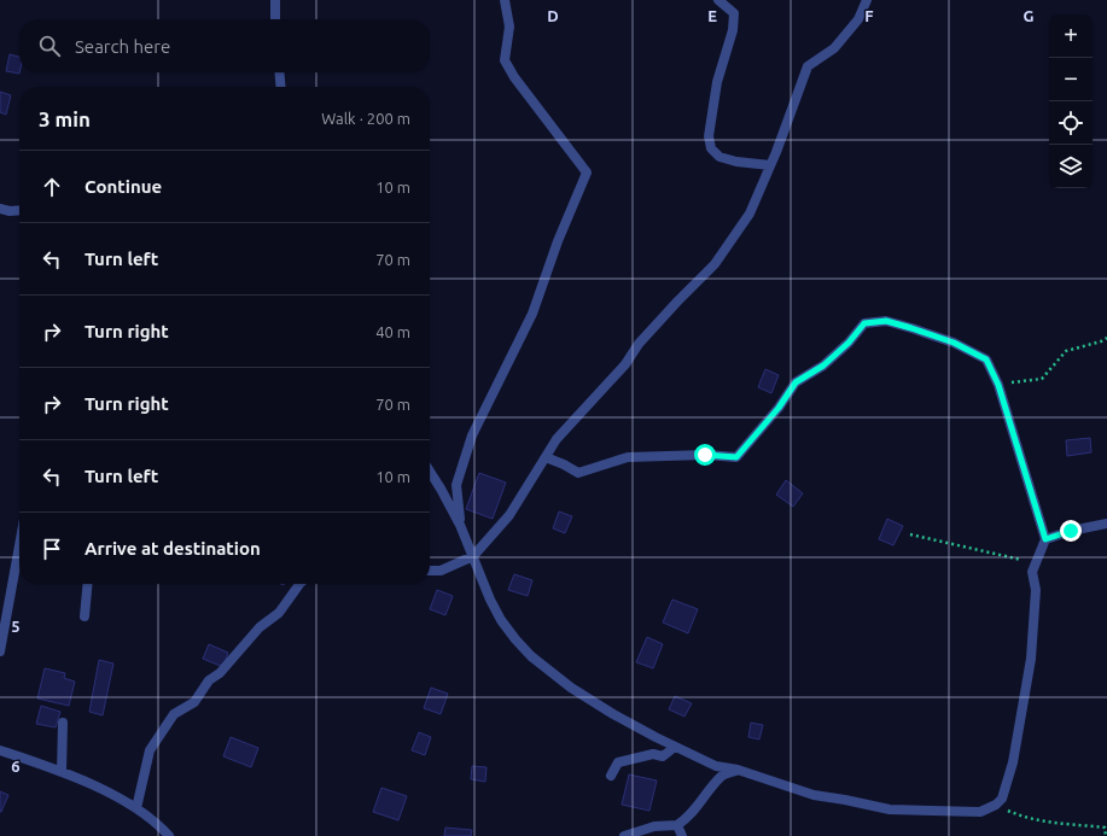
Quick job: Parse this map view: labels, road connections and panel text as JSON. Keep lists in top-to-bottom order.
{
  "page": {
    "map_buttons": ["+", "−"],
    "search": "Search here",
    "heading": ["3 min", "Walk · 200 m"],
    "list": [
      ["Continue", "10 m"],
      ["Turn left", "70 m"],
      ["Turn right", "40 m"],
      ["Turn right", "70 m"],
      ["Turn left", "10 m"],
      "Arrive at destination"
    ]
  },
  "grid": {
    "columns": [
      "D",
      "E",
      "F",
      "G"
    ],
    "rows": ["5", "6"]
  }
}
